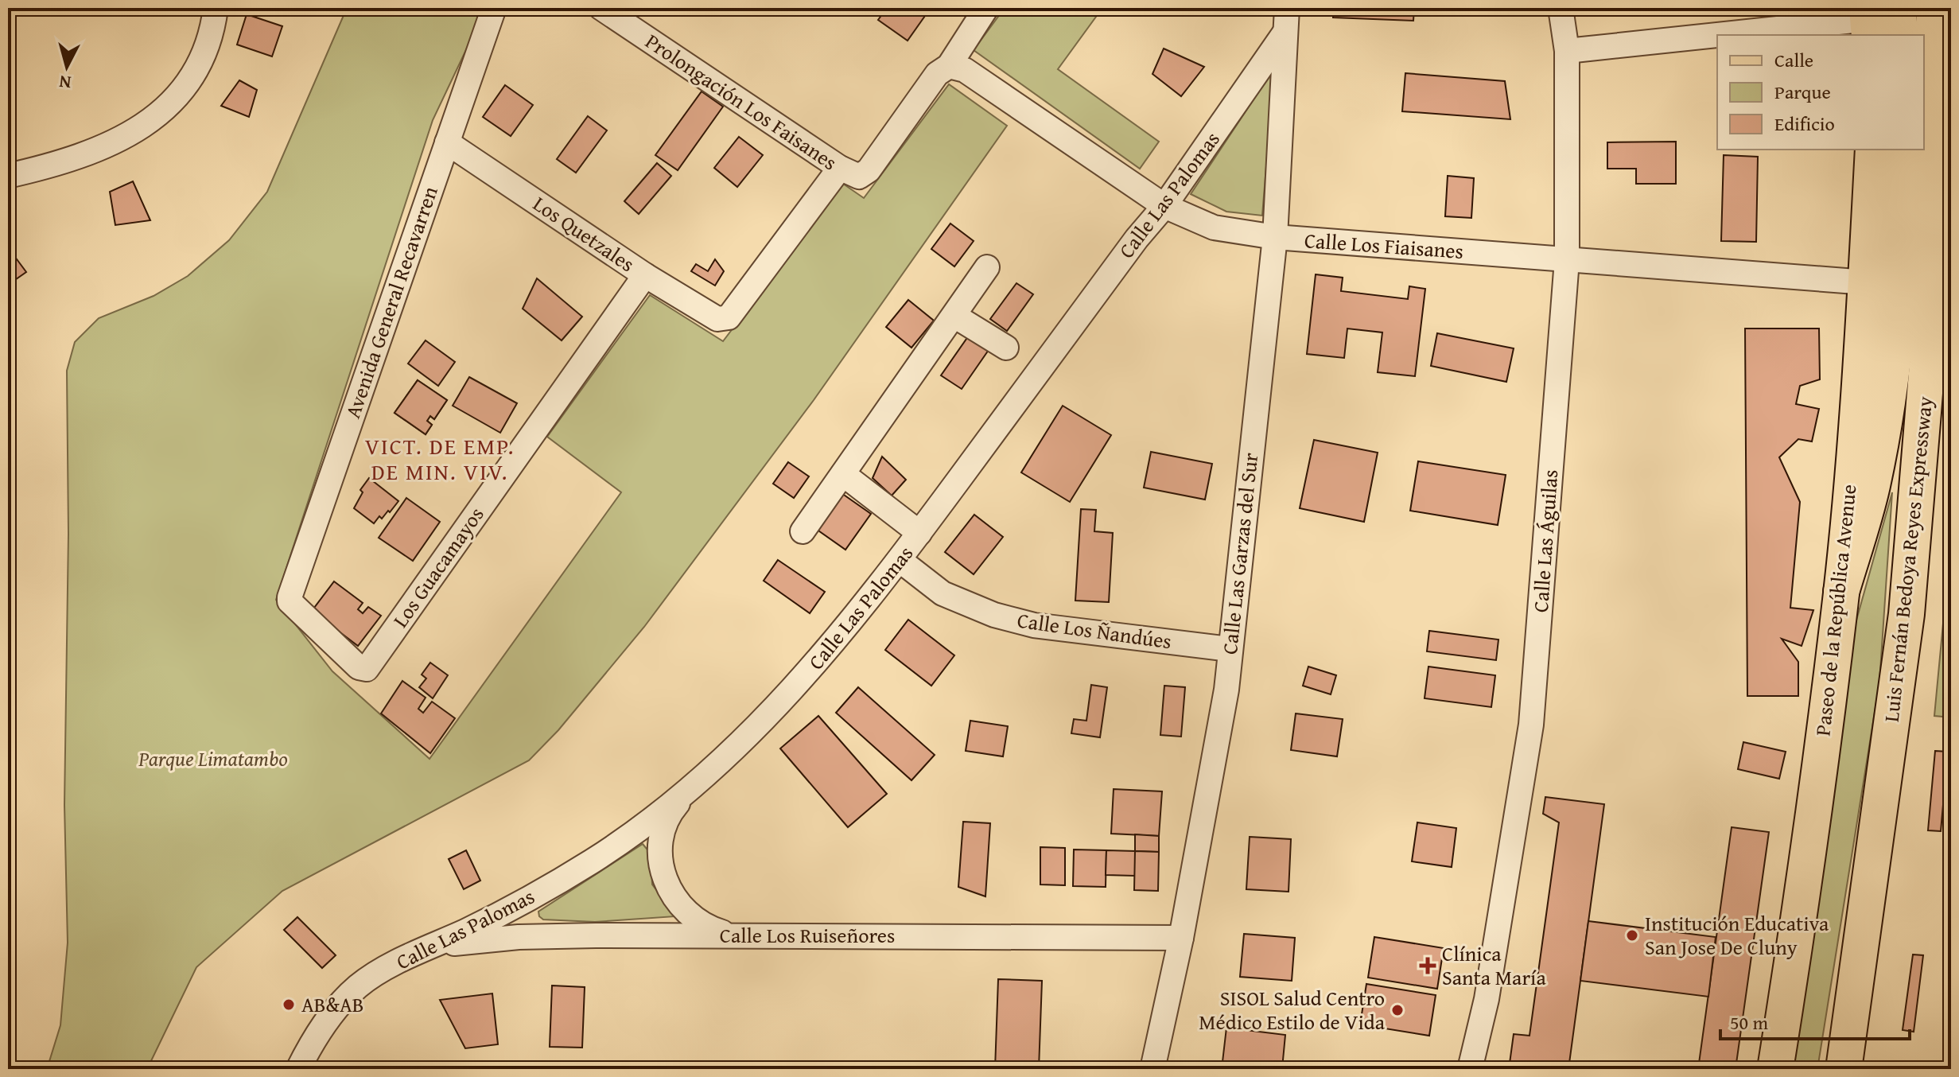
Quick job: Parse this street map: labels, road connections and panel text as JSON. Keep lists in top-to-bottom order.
{
  "streets": {
    "main road": ["Luis Fernán Bedoya Reyes Expressway", "Paseo de la República Avenue"],
    "street": [
      "Prolongación Los Faisanes",
      "Calle Las Palomas",
      "Los Quetzales",
      "Calle Los Fiaisanes",
      "Avenida General Recavarren",
      "Calle Las Águilas",
      "Calle Las Garzas del Sur",
      "Los Guacamayos",
      "Calle Los Ñandúes",
      "Calle Los Ruiseñores"
    ]
  },
  "crossings": [
    ["Prolongación Los Faisanes", "Los Quetzales"],
    ["Prolongación Los Faisanes", "Calle Los Fiaisanes"],
    ["Calle Las Palomas", "Calle Los Fiaisanes"],
    ["Calle Las Palomas", "Calle Las Garzas del Sur"],
    ["Calle Las Palomas", "Calle Los Ñandúes"],
    ["Calle Las Palomas", "Calle Los Ruiseñores"],
    ["Los Quetzales", "Avenida General Recavarren"],
    ["Los Quetzales", "Los Guacamayos"],
    ["Calle Los Fiaisanes", "Calle Las Águilas"],
    ["Calle Los Fiaisanes", "Calle Las Garzas del Sur"],
    ["Calle Los Fiaisanes", "Paseo de la República Avenue"],
    ["Avenida General Recavarren", "Los Guacamayos"],
    ["Calle Las Garzas del Sur", "Calle Los Ñandúes"],
    ["Calle Las Garzas del Sur", "Calle Los Ruiseñores"]
  ],
  "districts": ["VICT. DE EMP. DE MIN. VIV."],
  "parks": ["Parque Limatambo"],
  "places": {
    "other": ["Institución Educativa San Jose De Cluny", "AB&AB", "SISOL Salud Centro Médico Estilo de Vida"],
    "health": ["Clínica Santa María"]
  },
  "legend": ["Calle", "Parque", "Edificio"],
  "scale_bar": "50 m",
  "north": "bottom"
}
